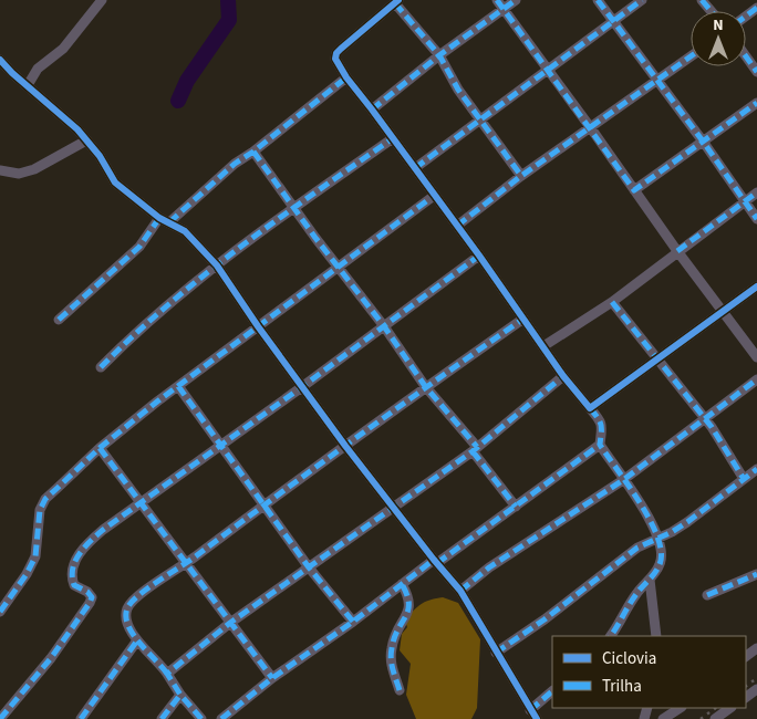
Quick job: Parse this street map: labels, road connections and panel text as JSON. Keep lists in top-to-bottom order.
{
  "legend": ["Ciclovia", "Trilha"],
  "north": "top"
}
